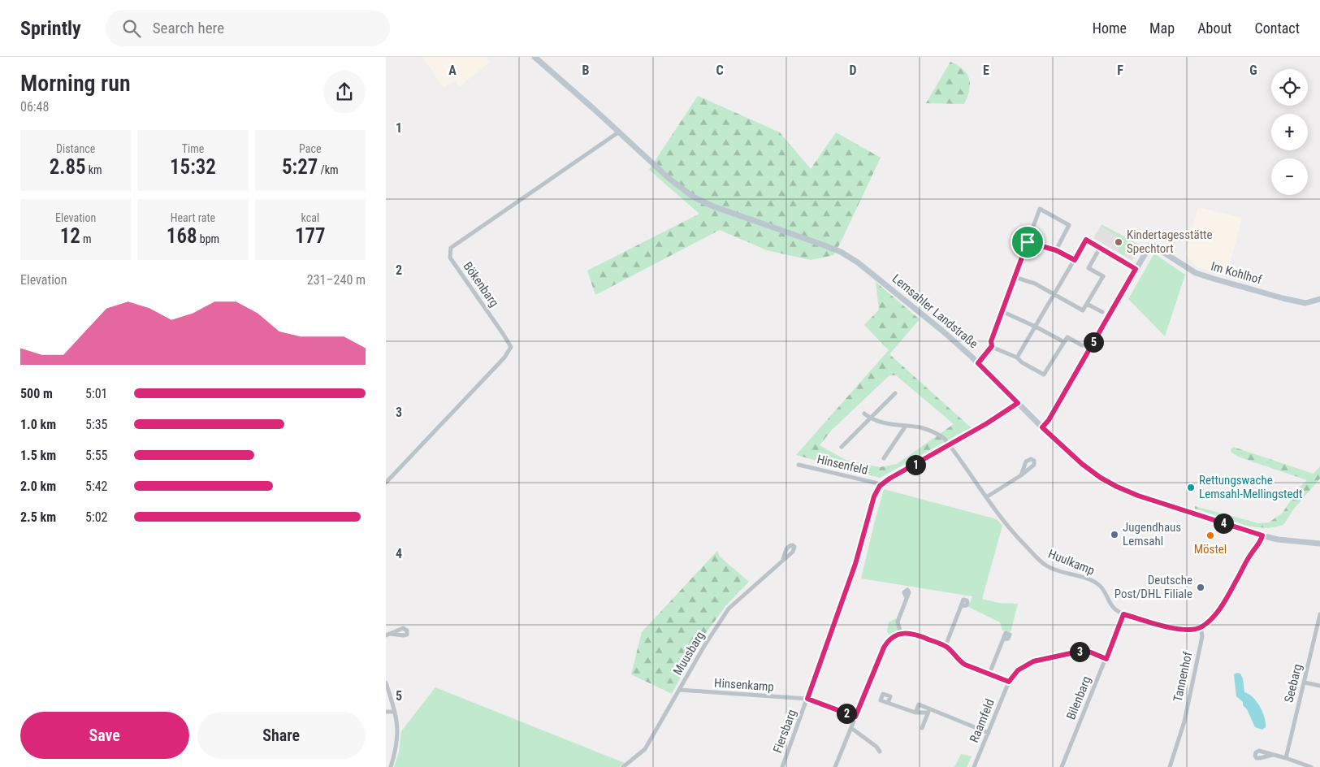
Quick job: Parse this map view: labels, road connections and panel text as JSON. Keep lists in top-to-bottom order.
{
  "streets": {
    "main road": ["Im Kohlhof", "Lemsahler Landstraße"],
    "street": [
      "Bökenbarg",
      "Hinsenfeld",
      "Huulkamp",
      "Muusbarg",
      "Tannenhof",
      "Seebarg",
      "Hinsenkamp",
      "Bilenbarg",
      "Raamfeld",
      "Fiersbarg"
    ]
  },
  "crossings": [
    ["Bökenbarg", "Lemsahler Landstraße"],
    ["Lemsahler Landstraße", "Fiersbarg"],
    ["Hinsenfeld", "Fiersbarg"],
    ["Huulkamp", "Tannenhof"],
    ["Huulkamp", "Bilenbarg"],
    ["Huulkamp", "Fiersbarg"],
    ["Muusbarg", "Hinsenkamp"],
    ["Hinsenkamp", "Fiersbarg"],
    ["Bilenbarg", "Raamfeld"]
  ],
  "places": [
    "Kindertagesstätte Spechtort",
    "Rettungswache Lemsahl-Mellingstedt",
    "Jugendhaus Lemsahl",
    "Möstel",
    "Deutsche Post/DHL Filiale"
  ],
  "page": {
    "header": "Sprintly",
    "search": "Search here",
    "nav": [
      "Home",
      "Map",
      "About",
      "Contact"
    ],
    "heading": ["Morning run", "06:48"],
    "map_buttons": ["+", "−"],
    "stats": [
      ["Distance", "2.85 km"],
      ["Time", "15:32"],
      ["Pace", "5:27 /km"],
      ["Elevation", "12 m"],
      ["Heart rate", "168 bpm"],
      ["kcal", "177"]
    ],
    "chart": ["Elevation", "231–240 m"],
    "pins": [
      "5",
      "1",
      "4",
      "3",
      "2"
    ],
    "list": [
      {
        "name": "500 m",
        "note": "5:01"
      },
      {
        "name": "1.0 km",
        "note": "5:35"
      },
      {
        "name": "1.5 km",
        "note": "5:55"
      },
      {
        "name": "2.0 km",
        "note": "5:42"
      },
      {
        "name": "2.5 km",
        "note": "5:02"
      }
    ],
    "buttons": ["Save", "Share"]
  },
  "grid": {
    "columns": [
      "A",
      "B",
      "C",
      "D",
      "E",
      "F",
      "G"
    ],
    "rows": [
      "1",
      "2",
      "3",
      "4",
      "5"
    ]
  }
}
